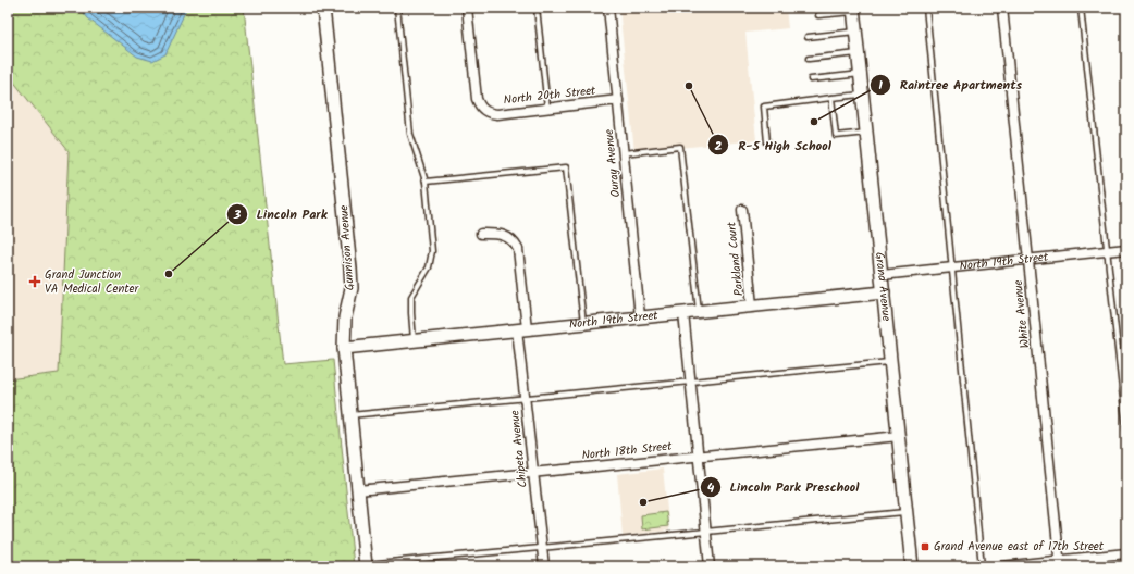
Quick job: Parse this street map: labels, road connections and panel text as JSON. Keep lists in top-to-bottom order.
{
  "streets": {
    "street": [
      "North 20th Street",
      "Ouray Avenue",
      "Gunnison Avenue",
      "Parkland Court",
      "North 19th Street",
      "Grand Avenue",
      "White Avenue",
      "Chipeta Avenue",
      "North 18th Street"
    ]
  },
  "crossings": [
    ["North 20th Street", "Ouray Avenue"],
    ["Ouray Avenue", "North 19th Street"],
    ["Gunnison Avenue", "North 19th Street"],
    ["Gunnison Avenue", "North 18th Street"],
    ["Parkland Court", "North 19th Street"],
    ["North 19th Street", "Grand Avenue"],
    ["North 19th Street", "White Avenue"],
    ["North 19th Street", "Chipeta Avenue"],
    ["Grand Avenue", "North 18th Street"],
    ["Chipeta Avenue", "North 18th Street"]
  ],
  "places": {
    "other": [
      "R-5 High School",
      "Raintree Apartments",
      "Lincoln Park",
      "Lincoln Park Preschool"
    ],
    "health": ["Grand Junction VA Medical Center"],
    "transit": ["Grand Avenue east of 17th Street"]
  }
}
